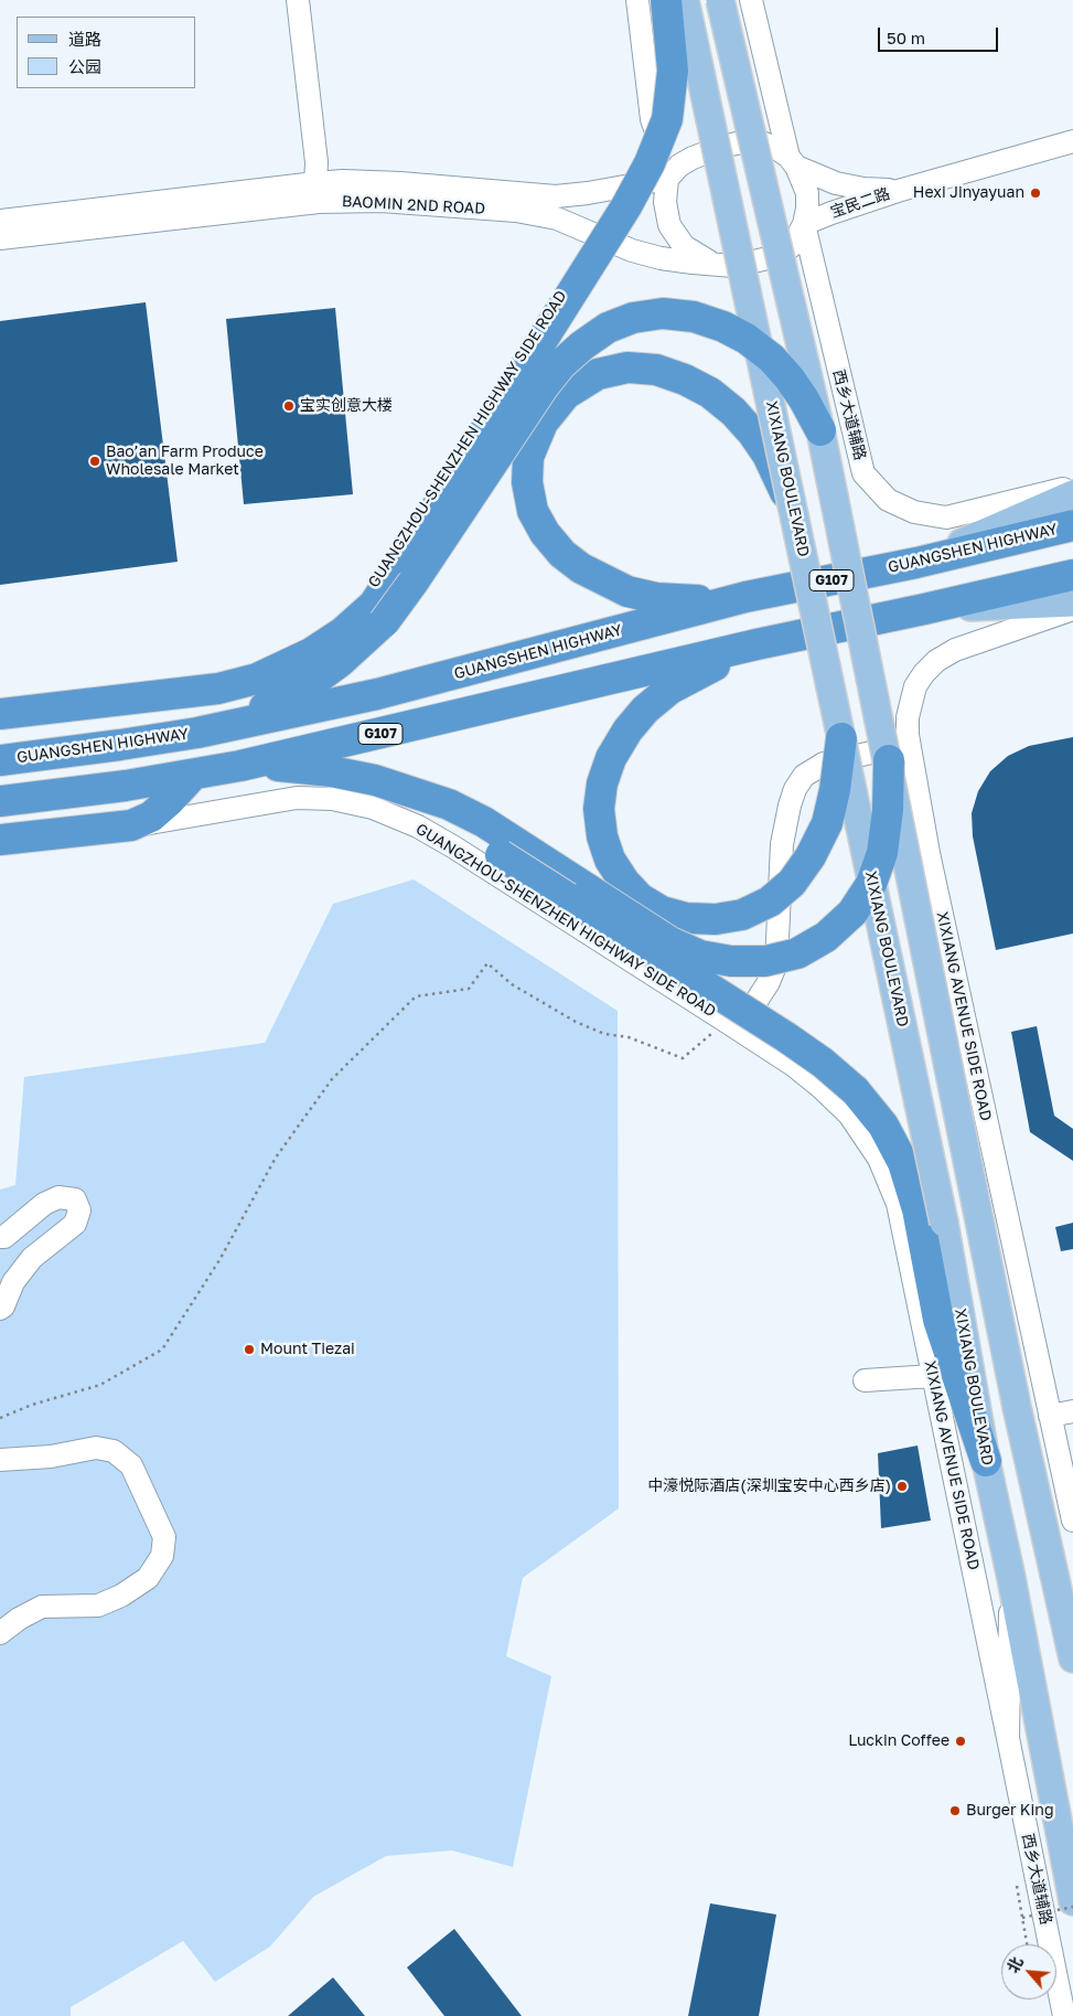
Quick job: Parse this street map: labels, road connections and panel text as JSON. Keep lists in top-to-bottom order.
{
  "streets": {
    "highway": ["GUANGSHEN HIGHWAY", "G107"],
    "main road": ["XIXIANG BOULEVARD"],
    "street": [
      "宝民二路",
      "BAOMIN 2ND ROAD",
      "西乡大道辅路",
      "GUANGZHOU-SHENZHEN HIGHWAY SIDE ROAD",
      "XIXIANG AVENUE SIDE ROAD"
    ]
  },
  "crossings": [
    ["宝民二路", "BAOMIN 2ND ROAD"],
    ["宝民二路", "西乡大道辅路"],
    ["BAOMIN 2ND ROAD", "西乡大道辅路"],
    ["BAOMIN 2ND ROAD", "GUANGZHOU-SHENZHEN HIGHWAY SIDE ROAD"],
    ["西乡大道辅路", "XIXIANG BOULEVARD"],
    ["西乡大道辅路", "XIXIANG AVENUE SIDE ROAD"],
    ["GUANGZHOU-SHENZHEN HIGHWAY SIDE ROAD", "XIXIANG AVENUE SIDE ROAD"]
  ],
  "places": [
    "Hexi Jinyayuan",
    "宝实创意大楼",
    "Bao’an Farm Produce Wholesale Market",
    "Mount Tiezai",
    "中濠悦际酒店(深圳宝安中心西乡店)",
    "Luckin Coffee",
    "Burger King"
  ],
  "legend": ["道路", "公园"],
  "scale_bar": "50 m",
  "north": "top left"
}
